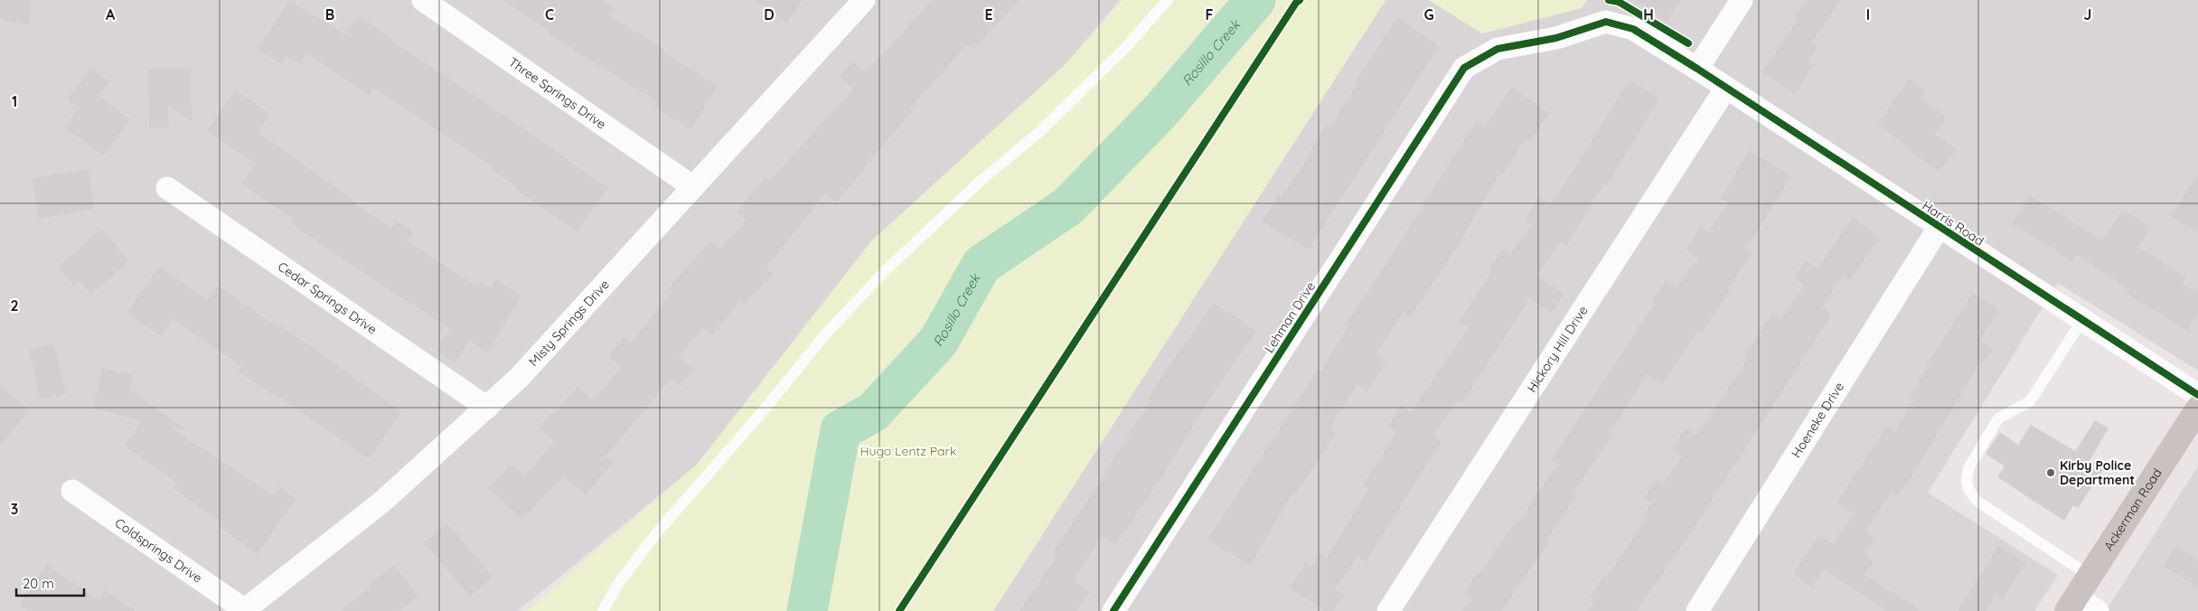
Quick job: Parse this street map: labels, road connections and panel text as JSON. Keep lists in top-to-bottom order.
{
  "streets": {
    "street": [
      "Three Springs Drive",
      "Harris Road",
      "Cedar Springs Drive",
      "Lehman Drive",
      "Misty Springs Drive",
      "Hickory Hill Drive",
      "Hoeneke Drive",
      "Ackerman Road",
      "Coldsprings Drive"
    ]
  },
  "crossings": [
    ["Three Springs Drive", "Misty Springs Drive"],
    ["Harris Road", "Lehman Drive"],
    ["Harris Road", "Hickory Hill Drive"],
    ["Harris Road", "Hoeneke Drive"],
    ["Cedar Springs Drive", "Misty Springs Drive"],
    ["Misty Springs Drive", "Coldsprings Drive"]
  ],
  "water": ["Rosillo Creek"],
  "parks": ["Hugo Lentz Park"],
  "places": ["Kirby Police Department"],
  "scale_bar": "20 m",
  "grid": {
    "columns": [
      "A",
      "B",
      "C",
      "D",
      "E",
      "F",
      "G",
      "H",
      "I",
      "J"
    ],
    "rows": ["1", "2", "3"]
  }
}
